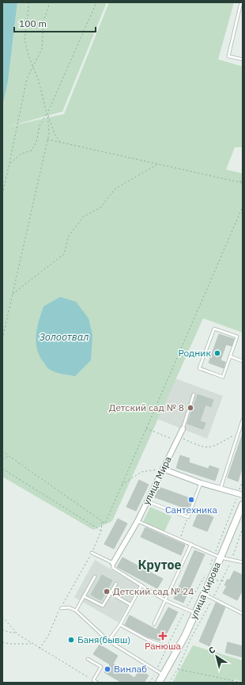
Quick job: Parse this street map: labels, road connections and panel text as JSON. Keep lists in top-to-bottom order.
{
  "streets": {
    "street": ["улица Мира", "улица Кирова"]
  },
  "districts": ["Крутое"],
  "water": ["Золоотвал"],
  "places": {
    "other": [
      "Родник",
      "Детский сад № 8",
      "Сантехника",
      "Детский сад № 24",
      "Баня(бывш)",
      "Винлаб"
    ],
    "health": ["Ранюша"]
  },
  "scale_bar": "100 m",
  "north": "top left"
}
